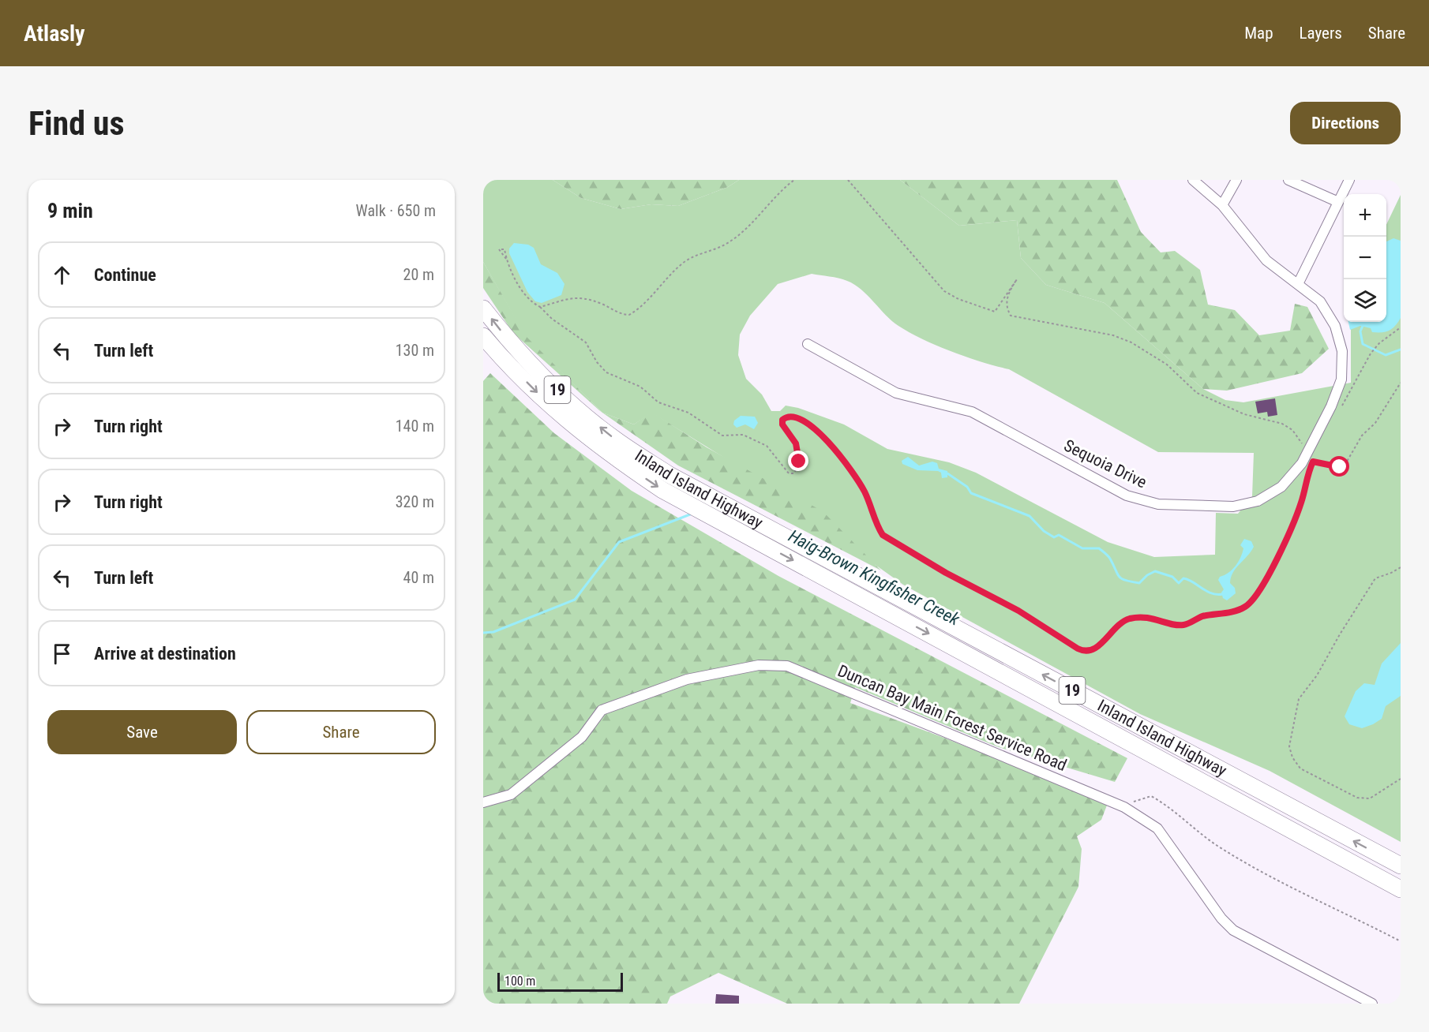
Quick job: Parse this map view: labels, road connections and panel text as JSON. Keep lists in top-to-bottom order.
{
  "streets": {
    "highway": ["19", "Inland Island Highway"],
    "street": ["Sequoia Drive", "Duncan Bay Main Forest Service Road"]
  },
  "water": ["Haig-Brown Kingfisher Creek"],
  "scale_bar": "100 m",
  "page": {
    "header": "Atlasly",
    "nav": ["Map", "Layers", "Share"],
    "buttons": [
      "Directions",
      ["Save", "Share"]
    ],
    "title": "Find us",
    "heading": ["9 min", "Walk · 650 m"],
    "map_buttons": ["+", "−"],
    "list": [
      ["Continue", "20 m"],
      ["Turn left", "130 m"],
      ["Turn right", "140 m"],
      ["Turn right", "320 m"],
      ["Turn left", "40 m"],
      "Arrive at destination"
    ],
    "scale": "100 m"
  }
}
